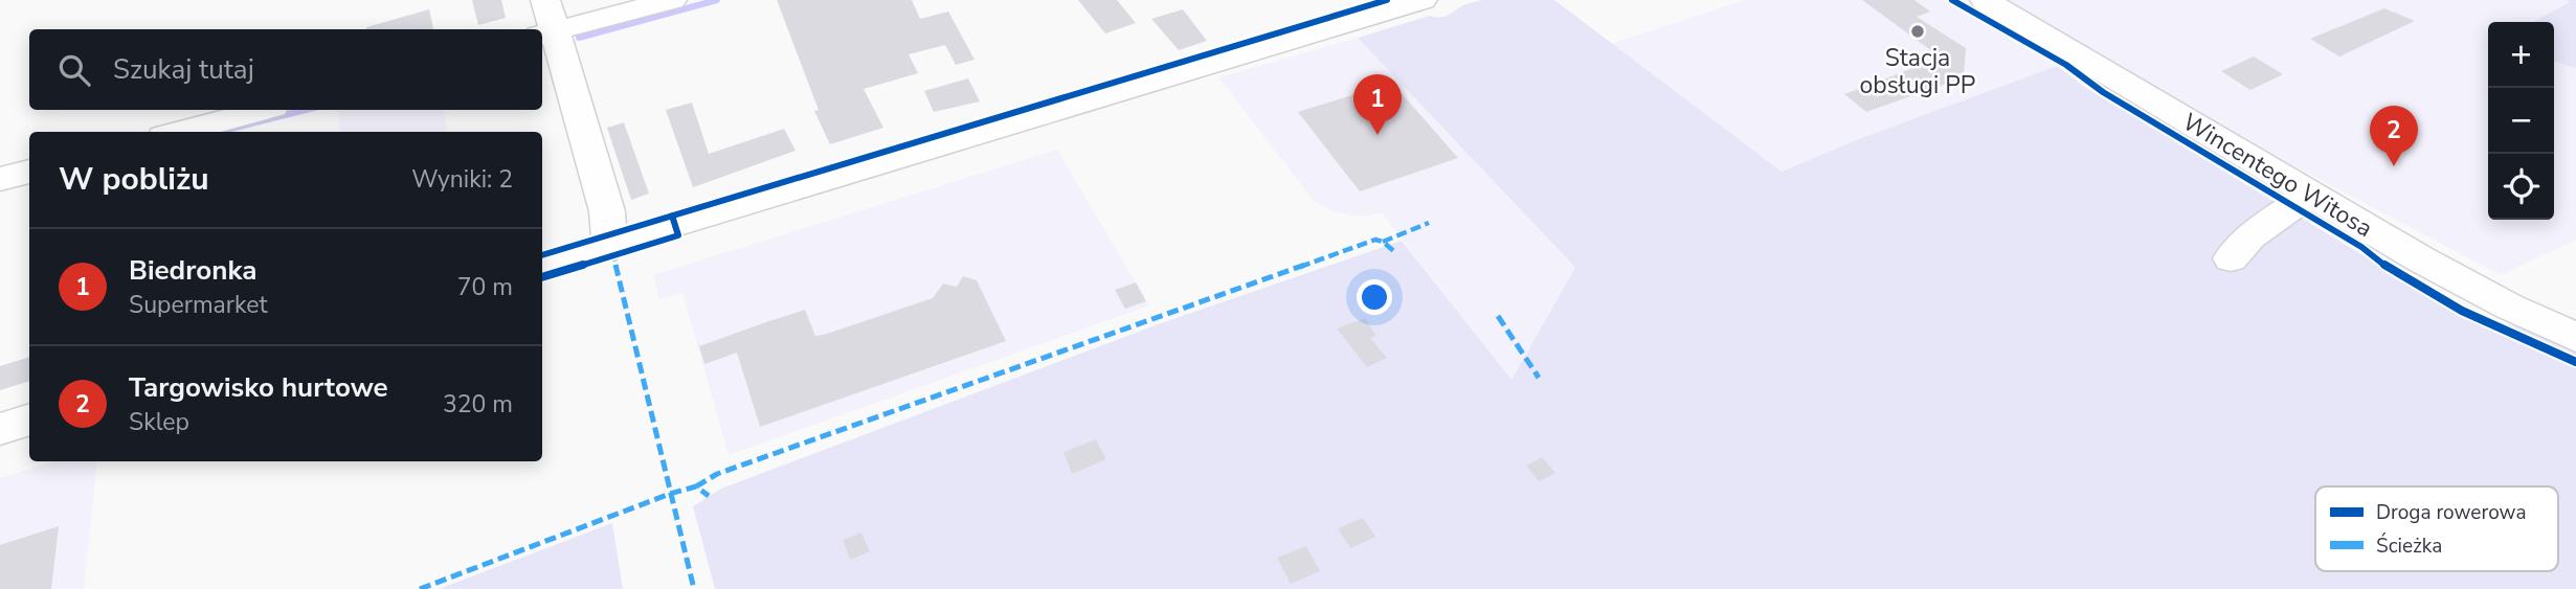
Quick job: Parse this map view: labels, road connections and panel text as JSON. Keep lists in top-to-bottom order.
{
  "streets": {
    "street": ["Wincentego Witosa"]
  },
  "places": ["Stacja obsługi PP"],
  "legend": ["Droga rowerowa", "Ścieżka"],
  "page": {
    "map_buttons": ["+", "−"],
    "search": "Szukaj tutaj",
    "pins": ["1", "2"],
    "heading": ["W pobliżu", "Wyniki: 2"],
    "list": [
      {
        "mark": "1",
        "name": "Biedronka",
        "note": "Supermarket",
        "value": "70 m"
      },
      {
        "mark": "2",
        "name": "Targowisko hurtowe",
        "note": "Sklep",
        "value": "320 m"
      }
    ]
  }
}
